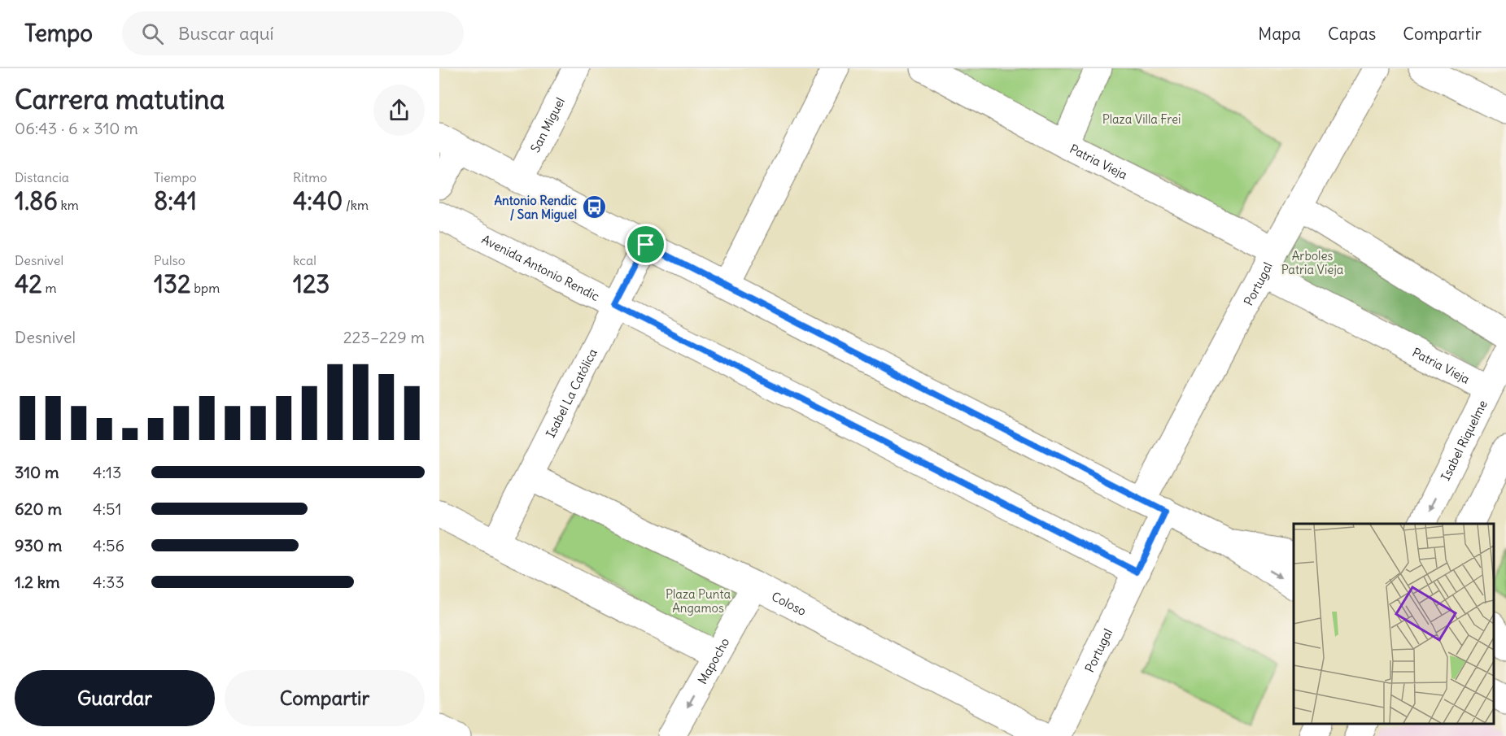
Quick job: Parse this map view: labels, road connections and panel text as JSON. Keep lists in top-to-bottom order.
{
  "streets": {
    "street": [
      "San Miguel",
      "Patria Vieja",
      "Avenida Antonio Rendic",
      "Portugal",
      "Isabel La Católica",
      "Isabel Riquelme",
      "Coloso",
      "Mapocho"
    ]
  },
  "crossings": [
    ["Patria Vieja", "Portugal"],
    ["Patria Vieja", "Isabel Riquelme"],
    ["Avenida Antonio Rendic", "Portugal"],
    ["Avenida Antonio Rendic", "Isabel La Católica"],
    ["Isabel La Católica", "Coloso"],
    ["Coloso", "Mapocho"]
  ],
  "one_way": ["Mapocho"],
  "parks": ["Plaza Villa Frei", "Arboles Patria Vieja", "Plaza Punta Angamos"],
  "places": {
    "bus stop": ["Antonio Rendic / San Miguel"]
  },
  "page": {
    "header": "Tempo",
    "search": "Buscar aquí",
    "nav": ["Mapa", "Capas", "Compartir"],
    "heading": ["Carrera matutina", "06:43 · 6 × 310 m"],
    "stats": [
      ["Distancia", "1.86 km"],
      ["Tiempo", "8:41"],
      ["Ritmo", "4:40 /km"],
      ["Desnivel", "42 m"],
      ["Pulso", "132 bpm"],
      ["kcal", "123"]
    ],
    "chart": ["Desnivel", "223–229 m"],
    "list": [
      {
        "name": "310 m",
        "note": "4:13"
      },
      {
        "name": "620 m",
        "note": "4:51"
      },
      {
        "name": "930 m",
        "note": "4:56"
      },
      {
        "name": "1.2 km",
        "note": "4:33"
      }
    ],
    "buttons": ["Guardar", "Compartir"]
  }
}
